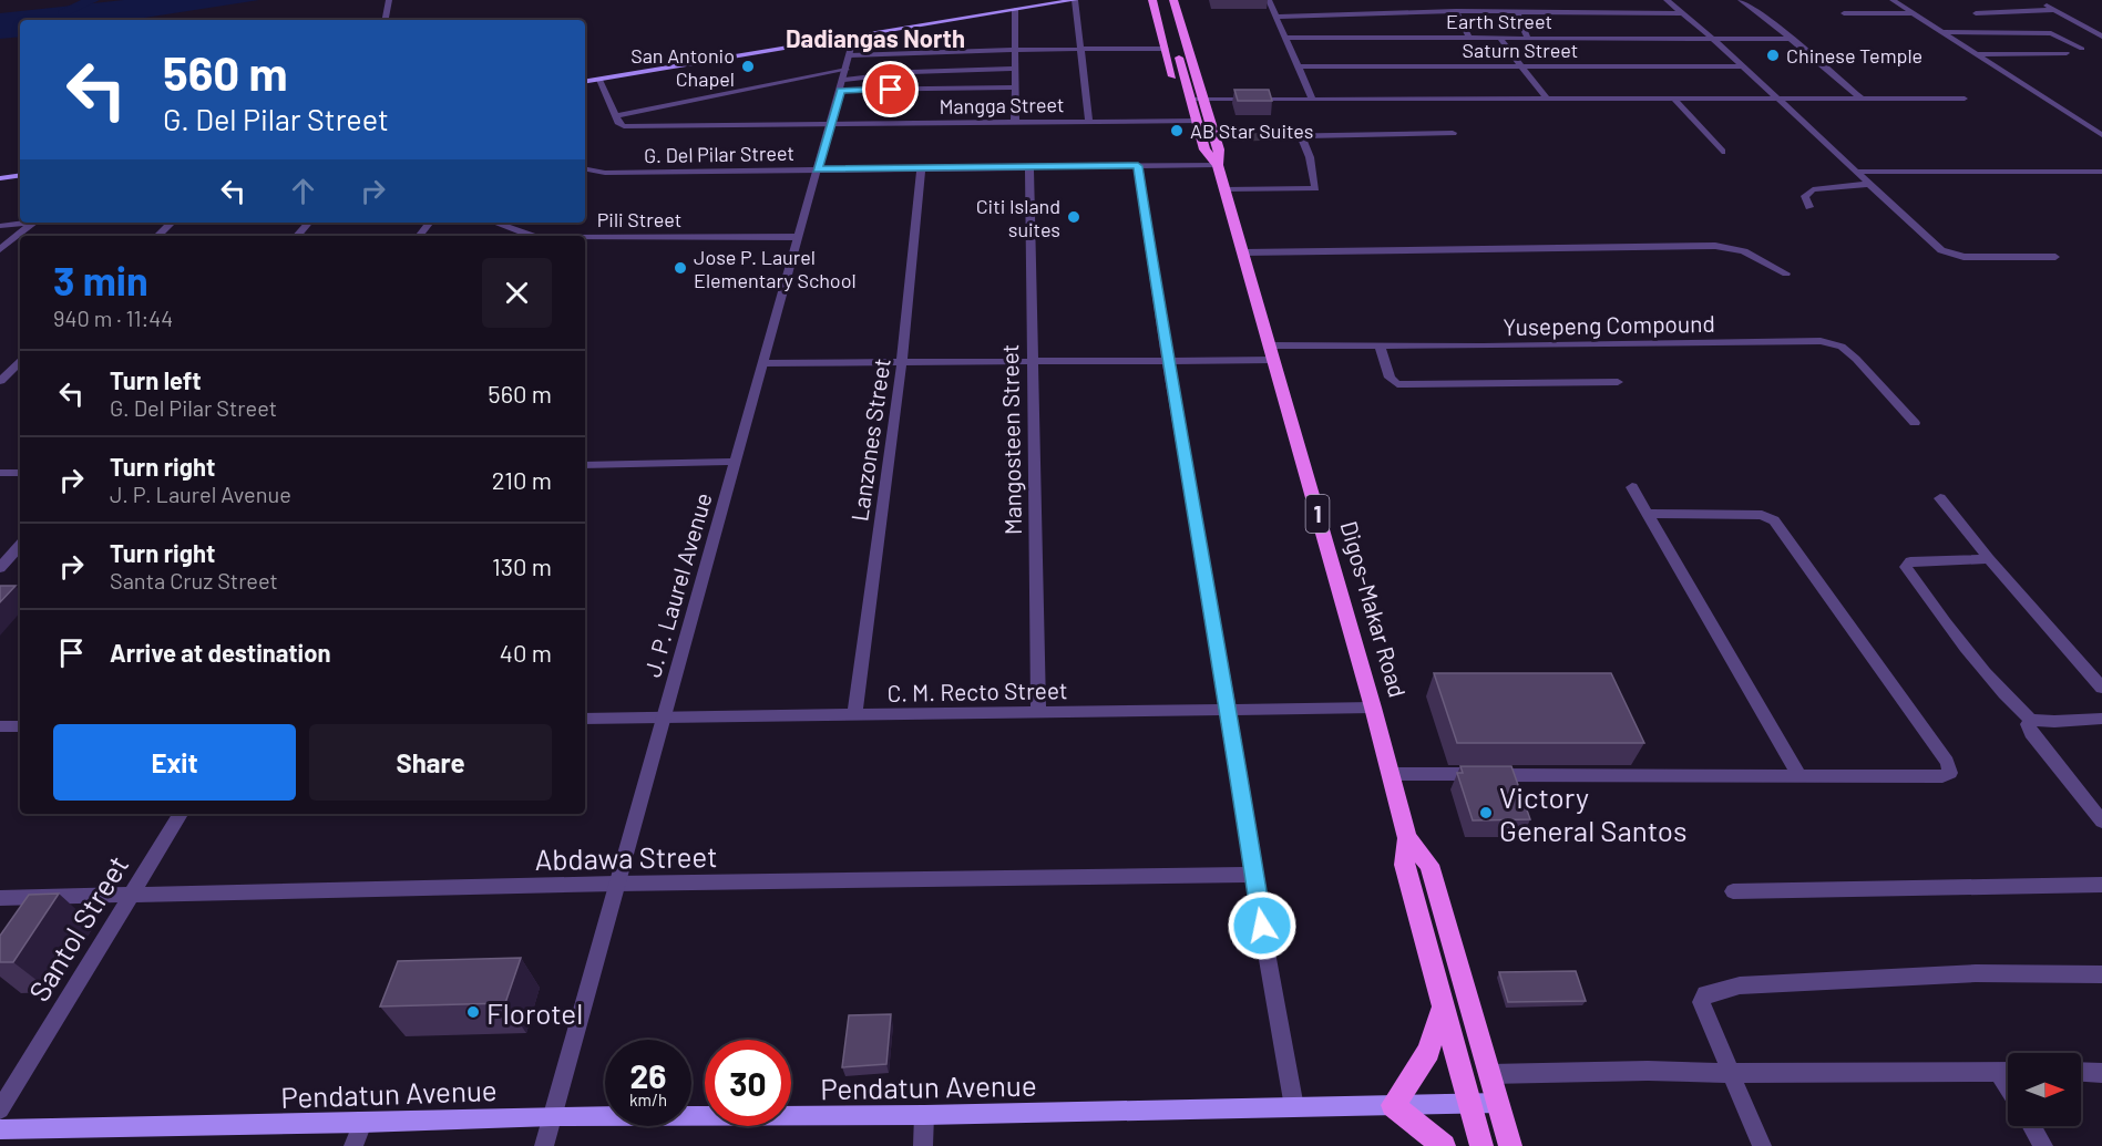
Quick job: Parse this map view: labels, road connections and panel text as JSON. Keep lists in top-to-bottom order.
{
  "streets": {
    "main road": ["1", "Digos-Makar Road", "Pendatun Avenue"],
    "street": [
      "Earth Street",
      "Saturn Street",
      "Mangga Street",
      "G. Del Pilar Street",
      "Pili Street",
      "Yusepeng Compound",
      "Lanzones Street",
      "Mangosteen Street",
      "J. P. Laurel Avenue",
      "C. M. Recto Street",
      "Abdawa Street",
      "Santol Street"
    ]
  },
  "crossings": [
    ["Mangga Street", "J. P. Laurel Avenue"],
    ["Mangga Street", "Digos-Makar Road"],
    ["G. Del Pilar Street", "Lanzones Street"],
    ["G. Del Pilar Street", "Mangosteen Street"],
    ["G. Del Pilar Street", "J. P. Laurel Avenue"],
    ["G. Del Pilar Street", "Digos-Makar Road"],
    ["Pili Street", "J. P. Laurel Avenue"],
    ["Yusepeng Compound", "Lanzones Street"],
    ["Yusepeng Compound", "Mangosteen Street"],
    ["Yusepeng Compound", "J. P. Laurel Avenue"],
    ["Yusepeng Compound", "Digos-Makar Road"],
    ["Lanzones Street", "C. M. Recto Street"],
    ["Mangosteen Street", "C. M. Recto Street"],
    ["J. P. Laurel Avenue", "C. M. Recto Street"],
    ["J. P. Laurel Avenue", "Abdawa Street"],
    ["J. P. Laurel Avenue", "Pendatun Avenue"],
    ["Digos-Makar Road", "C. M. Recto Street"],
    ["Digos-Makar Road", "Pendatun Avenue"],
    ["Abdawa Street", "Santol Street"]
  ],
  "districts": ["Dadiangas North"],
  "places": [
    "Chinese Temple",
    "San Antonio Chapel",
    "AB Star Suites",
    "Citi Island suites",
    "Jose P. Laurel Elementary School",
    "Victory General Santos",
    "Florotel"
  ],
  "north": "right",
  "page": {
    "turn": ["560 m", "G. Del Pilar Street"],
    "heading": ["3 min", "940 m · 11:44"],
    "list": [
      {
        "name": "Turn left",
        "note": "G. Del Pilar Street",
        "value": "560 m"
      },
      {
        "name": "Turn right",
        "note": "J. P. Laurel Avenue",
        "value": "210 m"
      },
      {
        "name": "Turn right",
        "note": "Santa Cruz Street",
        "value": "130 m"
      },
      {
        "name": "Arrive at destination",
        "value": "40 m"
      }
    ],
    "buttons": ["Exit", "Share"],
    "speed": "26 km/h",
    "limit": "30"
  }
}
